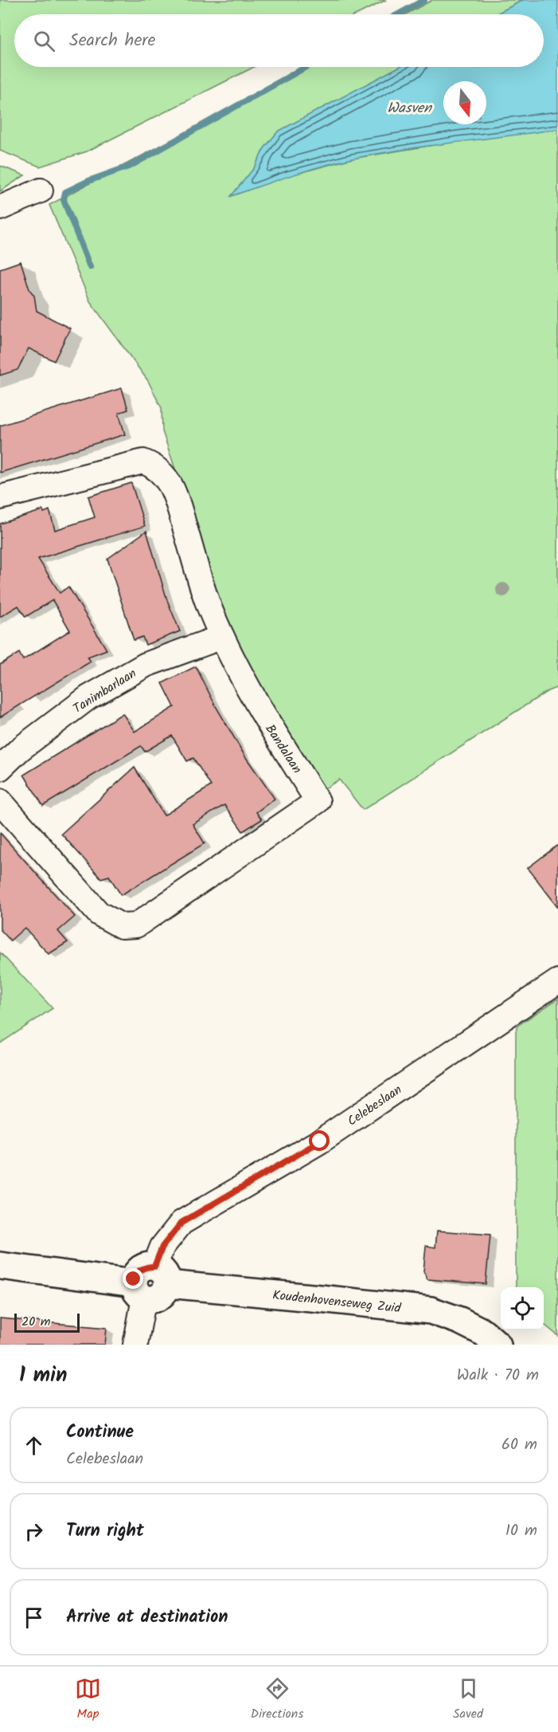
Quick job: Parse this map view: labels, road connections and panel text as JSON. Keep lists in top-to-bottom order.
{
  "streets": {
    "main road": ["Koudenhovenseweg Zuid"],
    "street": ["Tanimbarlaan", "Bandalaan", "Celebeslaan"]
  },
  "crossings": [
    ["Tanimbarlaan", "Bandalaan"],
    ["Celebeslaan", "Koudenhovenseweg Zuid"]
  ],
  "water": ["Wasven"],
  "scale_bar": "20 m",
  "north": "bottom",
  "page": {
    "search": "Search here",
    "scale": "20 m",
    "heading": ["1 min", "Walk · 70 m"],
    "list": [
      ["Continue", "Celebeslaan", "60 m"],
      ["Turn right", "10 m"],
      "Arrive at destination"
    ],
    "nav": ["Map", "Directions", "Saved"]
  }
}
